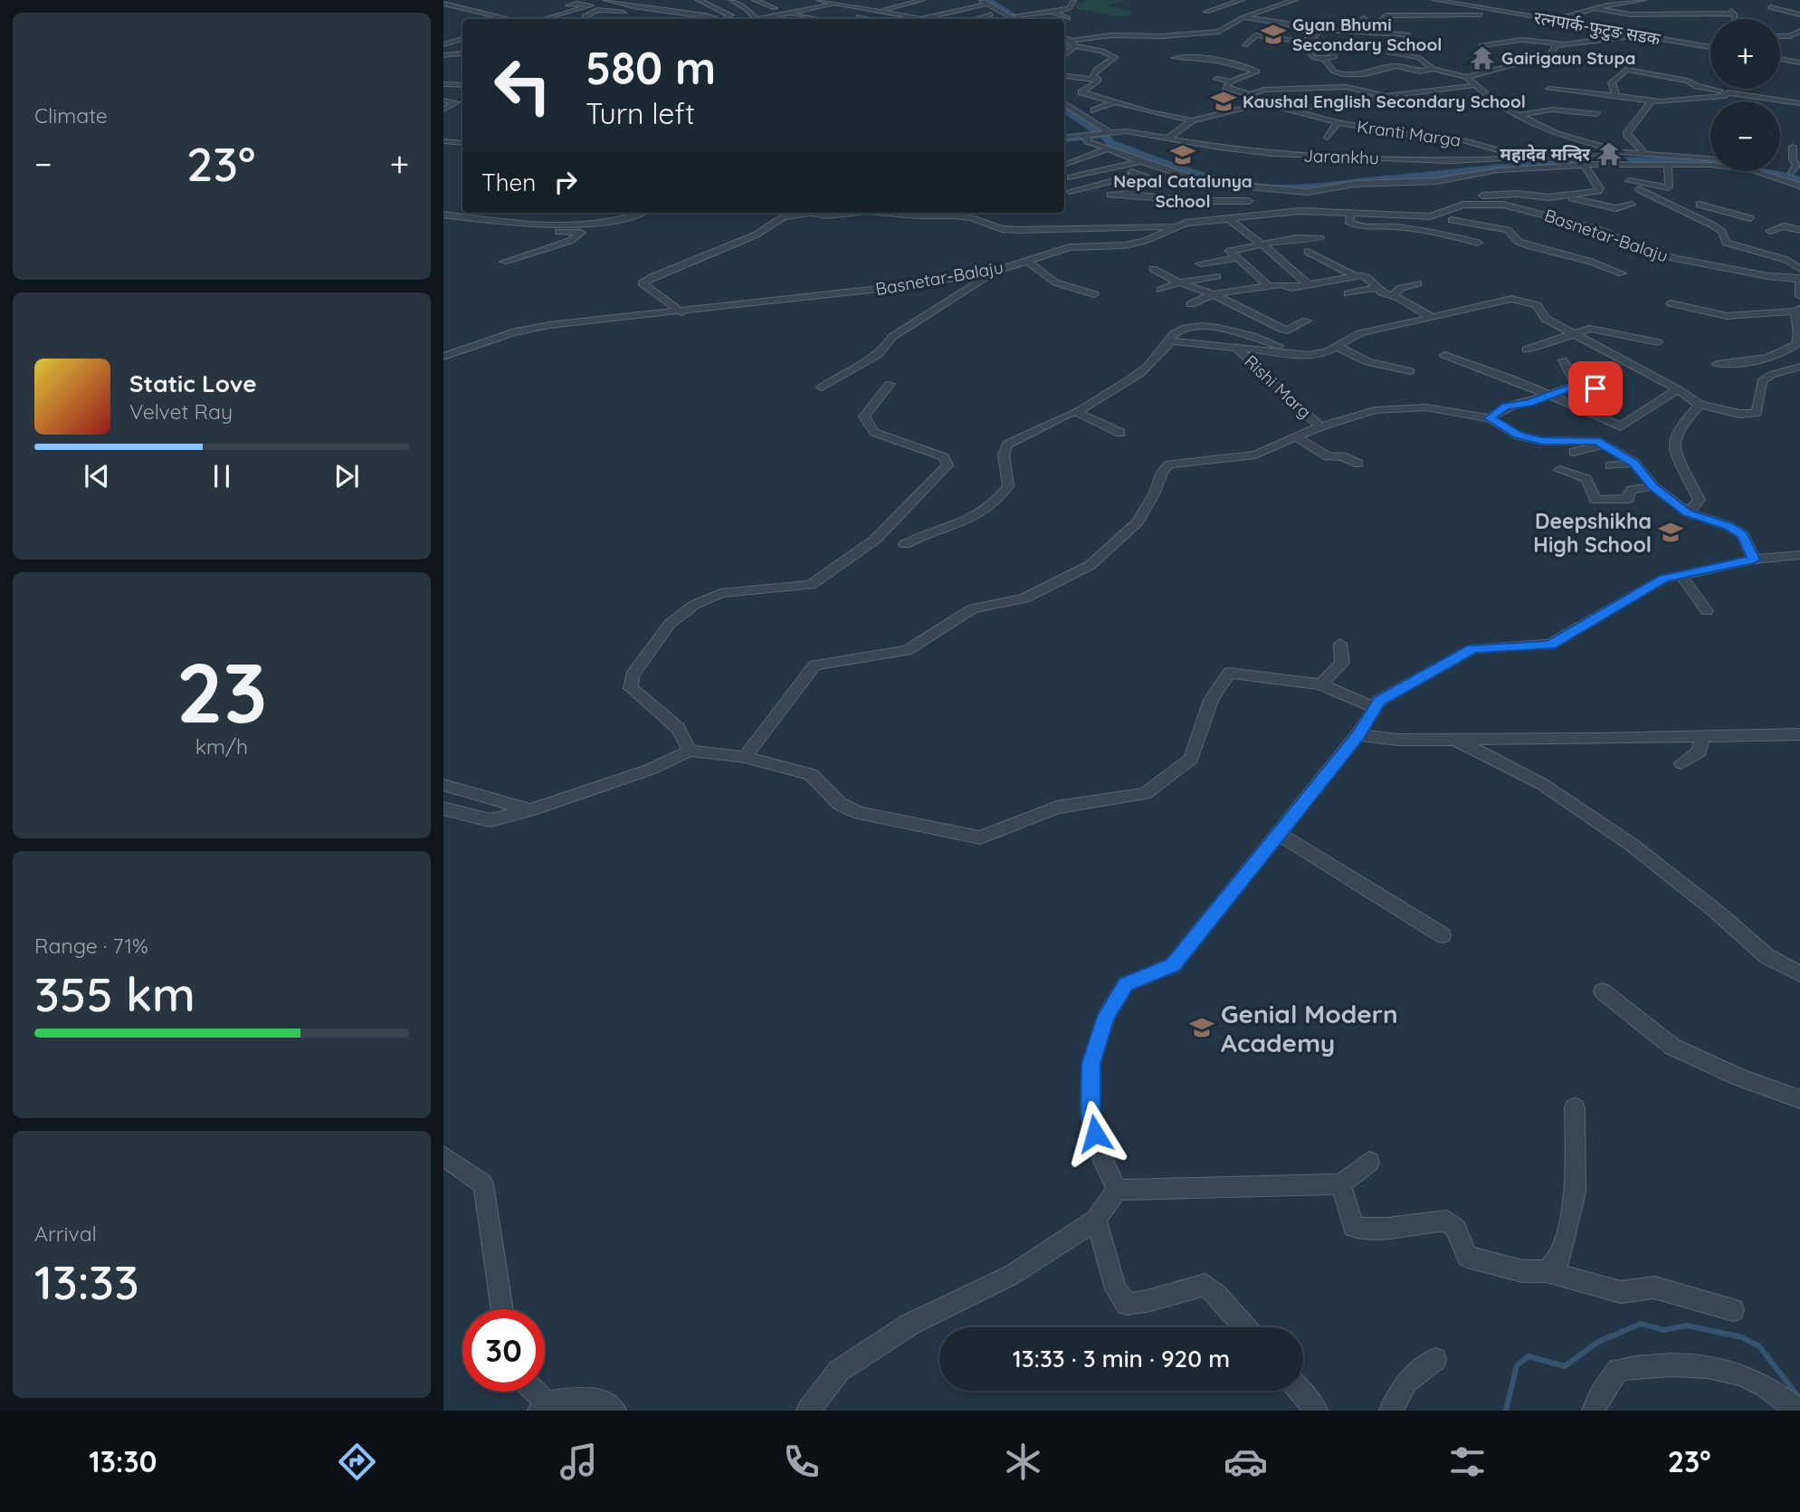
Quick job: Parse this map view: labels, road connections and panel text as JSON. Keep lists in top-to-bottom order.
{
  "streets": {
    "street": [
      "रत्नपार्क-फुटुङ सडक",
      "Kranti Marga",
      "Jarankhu",
      "Basnetar-Balaju",
      "Rishi Marg"
    ]
  },
  "crossings": [
    ["Kranti Marga", "Jarankhu"]
  ],
  "places": {
    "school or university": [
      "Gyan Bhumi Secondary School",
      "Kaushal English Secondary School",
      "Nepal Catalunya School",
      "Deepshikha High School",
      "Genial Modern Academy"
    ],
    "temple": ["Gairigaun Stupa", "महादेव मन्दिर"]
  },
  "page": {
    "tile": [
      "Climate",
      ["23", "km/h"],
      ["Range · 71%", "355 km"],
      ["Arrival", "13:33"]
    ],
    "map_buttons": ["+", "−"],
    "turn": ["580 m", "Turn left"],
    "heat": ["−", "23°", "+"],
    "then": "Then",
    "song": ["Static Love", "Velvet Ray"],
    "limit": "30",
    "trip": "13:33 · 3 min · 920 m",
    "tabs": ["13:30", "23°"]
  }
}
